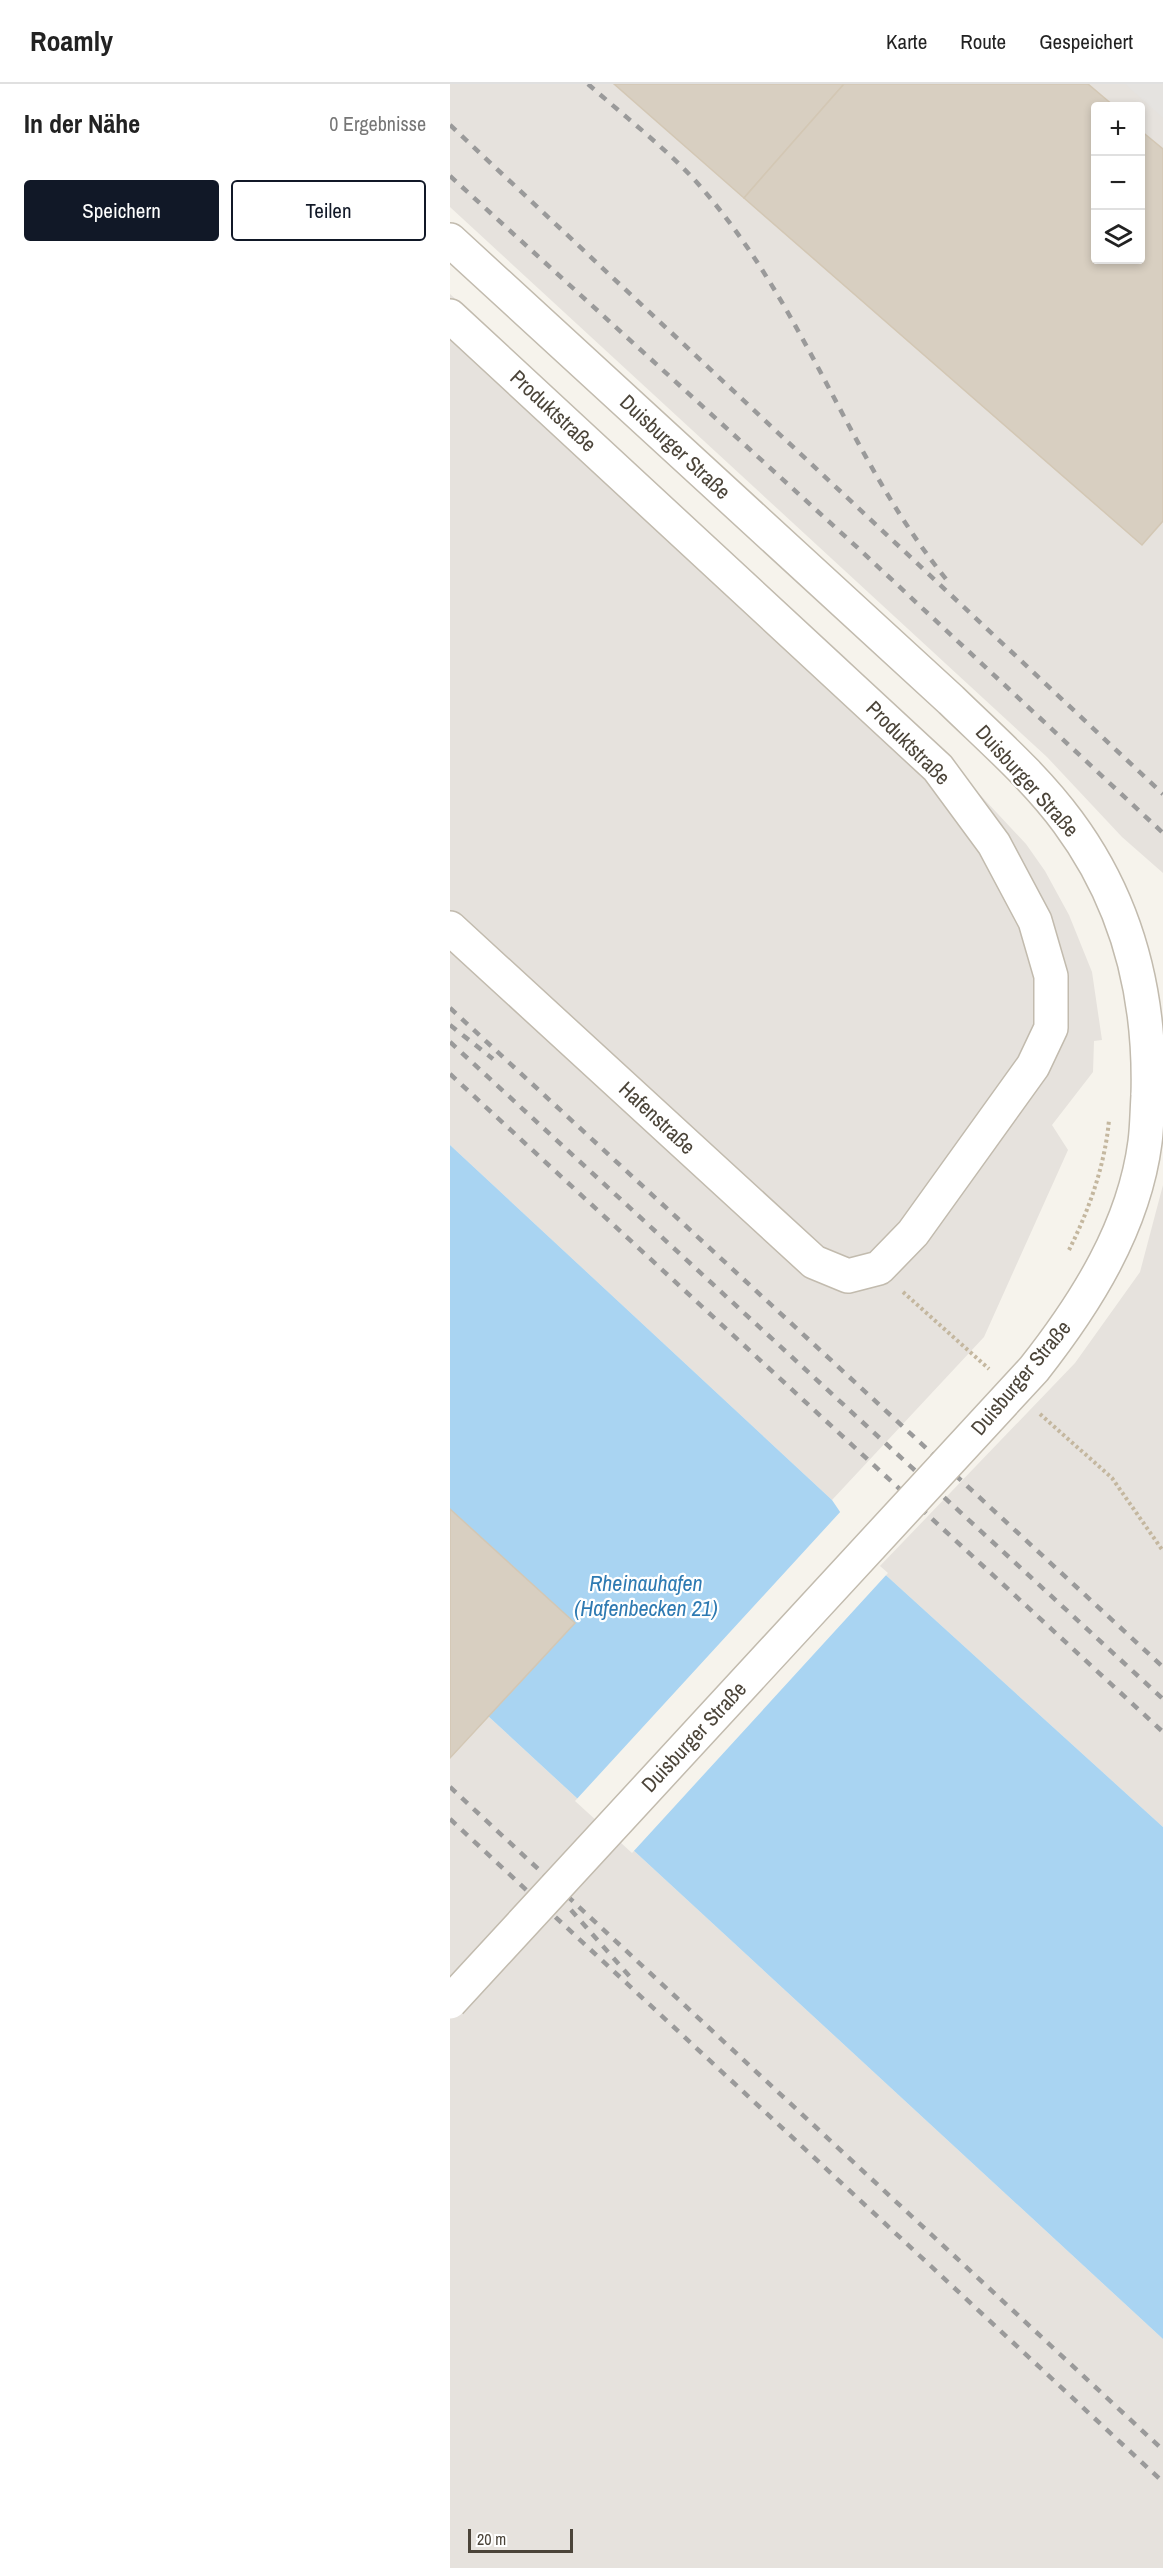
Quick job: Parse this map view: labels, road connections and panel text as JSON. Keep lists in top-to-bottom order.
{
  "streets": {
    "street": ["Produktstraße", "Duisburger Straße", "Hafenstraße"]
  },
  "crossings": [
    ["Produktstraße", "Hafenstraße"]
  ],
  "water": ["Rheinauhafen (Hafenbecken 21)"],
  "scale_bar": "20 m",
  "page": {
    "header": "Roamly",
    "nav": ["Karte", "Route", "Gespeichert"],
    "heading": ["In der Nähe", "0 Ergebnisse"],
    "map_buttons": ["+", "−"],
    "buttons": ["Speichern", "Teilen"],
    "scale": "20 m"
  }
}
